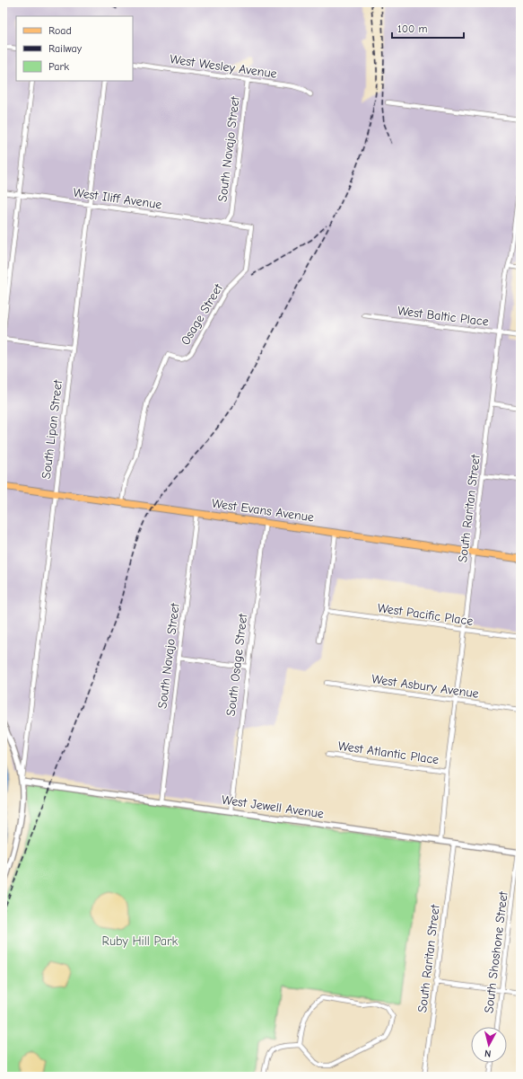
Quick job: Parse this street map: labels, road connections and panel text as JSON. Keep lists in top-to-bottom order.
{
  "streets": {
    "main road": ["West Evans Avenue"],
    "street": [
      "West Wesley Avenue",
      "South Navajo Street",
      "West Iliff Avenue",
      "Osage Street",
      "West Baltic Place",
      "South Lipan Street",
      "South Raritan Street",
      "West Pacific Place",
      "South Osage Street",
      "West Asbury Avenue",
      "West Atlantic Place",
      "West Jewell Avenue",
      "South Shoshone Street"
    ]
  },
  "crossings": [
    ["West Wesley Avenue", "South Navajo Street"],
    ["South Navajo Street", "West Iliff Avenue"],
    ["South Navajo Street", "West Evans Avenue"],
    ["South Navajo Street", "West Jewell Avenue"],
    ["West Iliff Avenue", "Osage Street"],
    ["West Iliff Avenue", "South Lipan Street"],
    ["Osage Street", "West Evans Avenue"],
    ["West Baltic Place", "South Raritan Street"],
    ["South Lipan Street", "West Evans Avenue"],
    ["South Lipan Street", "West Jewell Avenue"],
    ["South Raritan Street", "West Evans Avenue"],
    ["South Raritan Street", "West Pacific Place"],
    ["South Raritan Street", "West Asbury Avenue"],
    ["South Raritan Street", "West Atlantic Place"],
    ["South Raritan Street", "West Jewell Avenue"],
    ["West Evans Avenue", "South Osage Street"],
    ["South Osage Street", "West Jewell Avenue"],
    ["West Jewell Avenue", "South Shoshone Street"]
  ],
  "parks": ["Ruby Hill Park"],
  "legend": ["Road", "Railway", "Park"],
  "scale_bar": "100 m",
  "north": "bottom"
}
